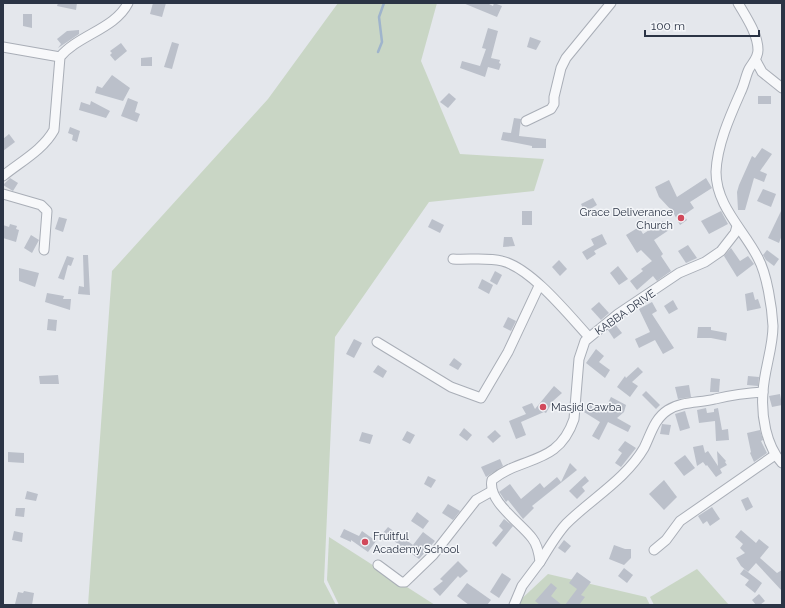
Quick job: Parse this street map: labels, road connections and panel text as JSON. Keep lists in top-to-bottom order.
{
  "streets": {
    "street": ["KABBA DRIVE"]
  },
  "places": ["Grace Deliverance Church", "Masjid Cawba", "Fruitful Academy School"],
  "scale_bar": "100 m"
}
